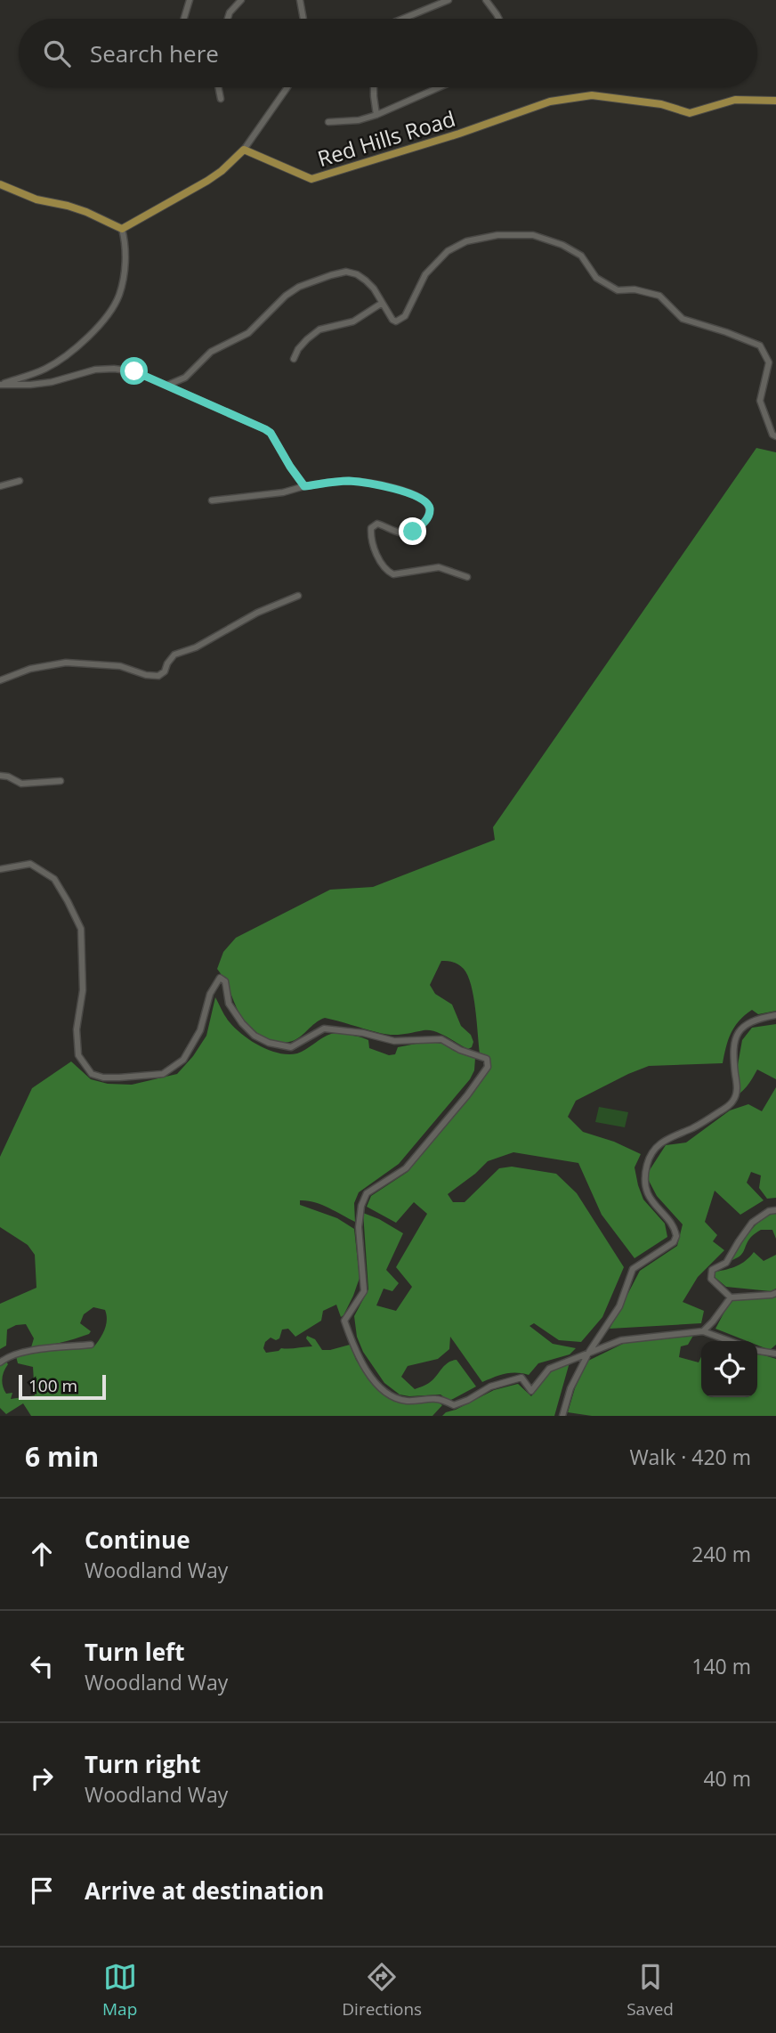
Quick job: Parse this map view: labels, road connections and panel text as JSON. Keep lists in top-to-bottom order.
{
  "streets": {
    "main road": ["Red Hills Road"]
  },
  "scale_bar": "100 m",
  "page": {
    "search": "Search here",
    "scale": "100 m",
    "heading": ["6 min", "Walk · 420 m"],
    "list": [
      ["Continue", "Woodland Way", "240 m"],
      ["Turn left", "Woodland Way", "140 m"],
      ["Turn right", "Woodland Way", "40 m"],
      "Arrive at destination"
    ],
    "nav": ["Map", "Directions", "Saved"]
  }
}
